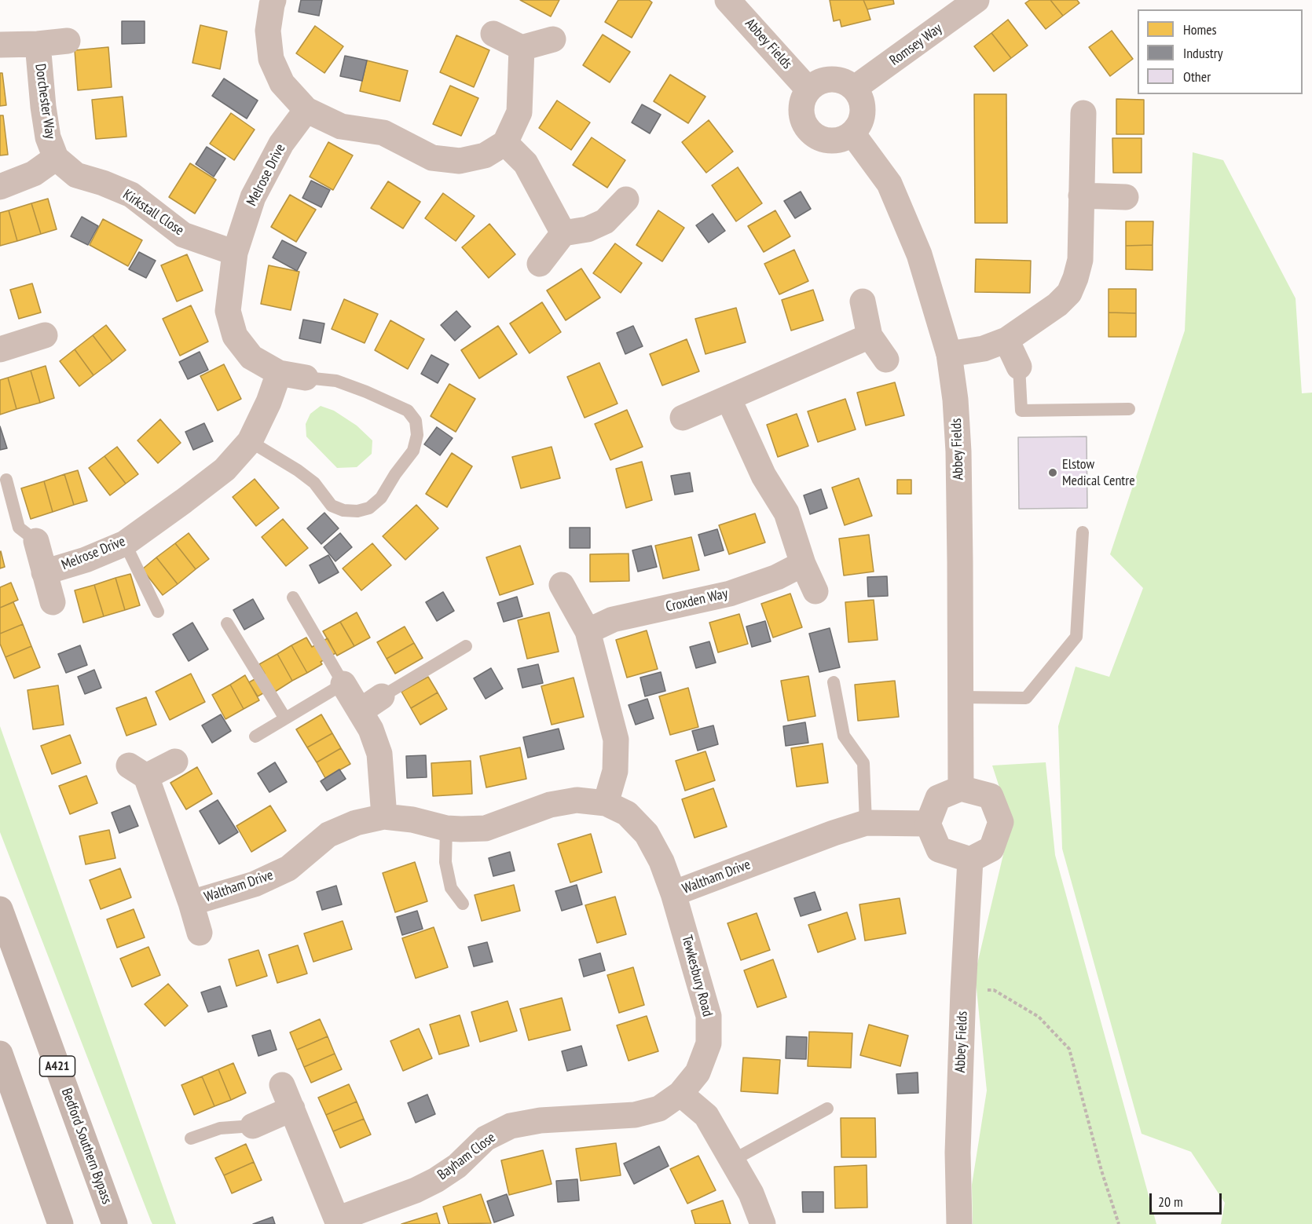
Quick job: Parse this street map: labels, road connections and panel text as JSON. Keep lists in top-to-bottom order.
{
  "streets": {
    "highway": ["A421", "Bedford Southern Bypass"],
    "street": [
      "Abbey Fields",
      "Romsey Way",
      "Dorchester Way",
      "Melrose Drive",
      "Kirkstall Close",
      "Croxden Way",
      "Waltham Drive",
      "Tewkesbury Road",
      "Bayham Close"
    ]
  },
  "crossings": [
    ["Abbey Fields", "Romsey Way"],
    ["Abbey Fields", "Waltham Drive"],
    ["Dorchester Way", "Kirkstall Close"],
    ["Melrose Drive", "Kirkstall Close"],
    ["Waltham Drive", "Tewkesbury Road"],
    ["Tewkesbury Road", "Bayham Close"]
  ],
  "places": ["Elstow Medical Centre"],
  "legend": ["Homes", "Industry", "Other"],
  "scale_bar": "20 m"
}
